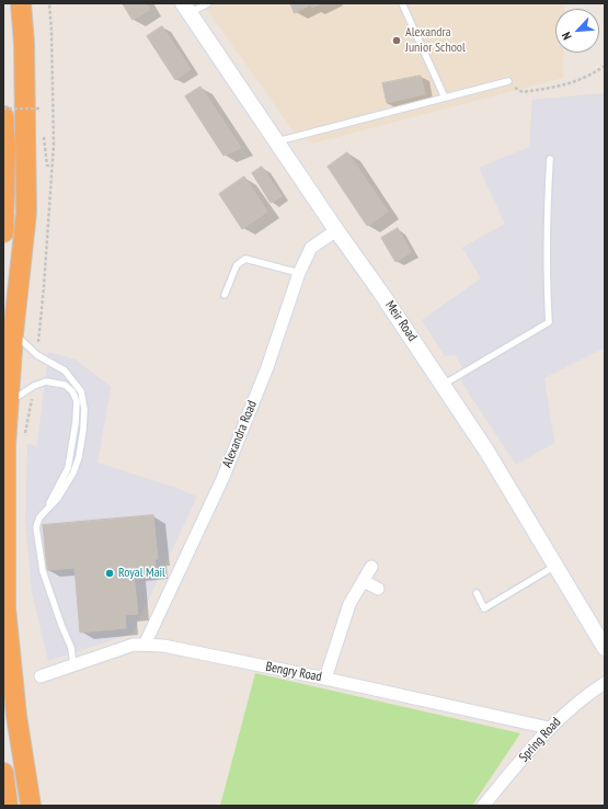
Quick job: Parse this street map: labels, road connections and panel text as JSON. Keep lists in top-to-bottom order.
{
  "streets": {
    "street": [
      "Meir Road",
      "Alexandra Road",
      "Bengry Road",
      "Spring Road"
    ]
  },
  "crossings": [
    ["Meir Road", "Alexandra Road"],
    ["Alexandra Road", "Bengry Road"],
    ["Bengry Road", "Spring Road"]
  ],
  "places": ["Alexandra Junior School", "Royal Mail"],
  "north": "bottom left"
}
